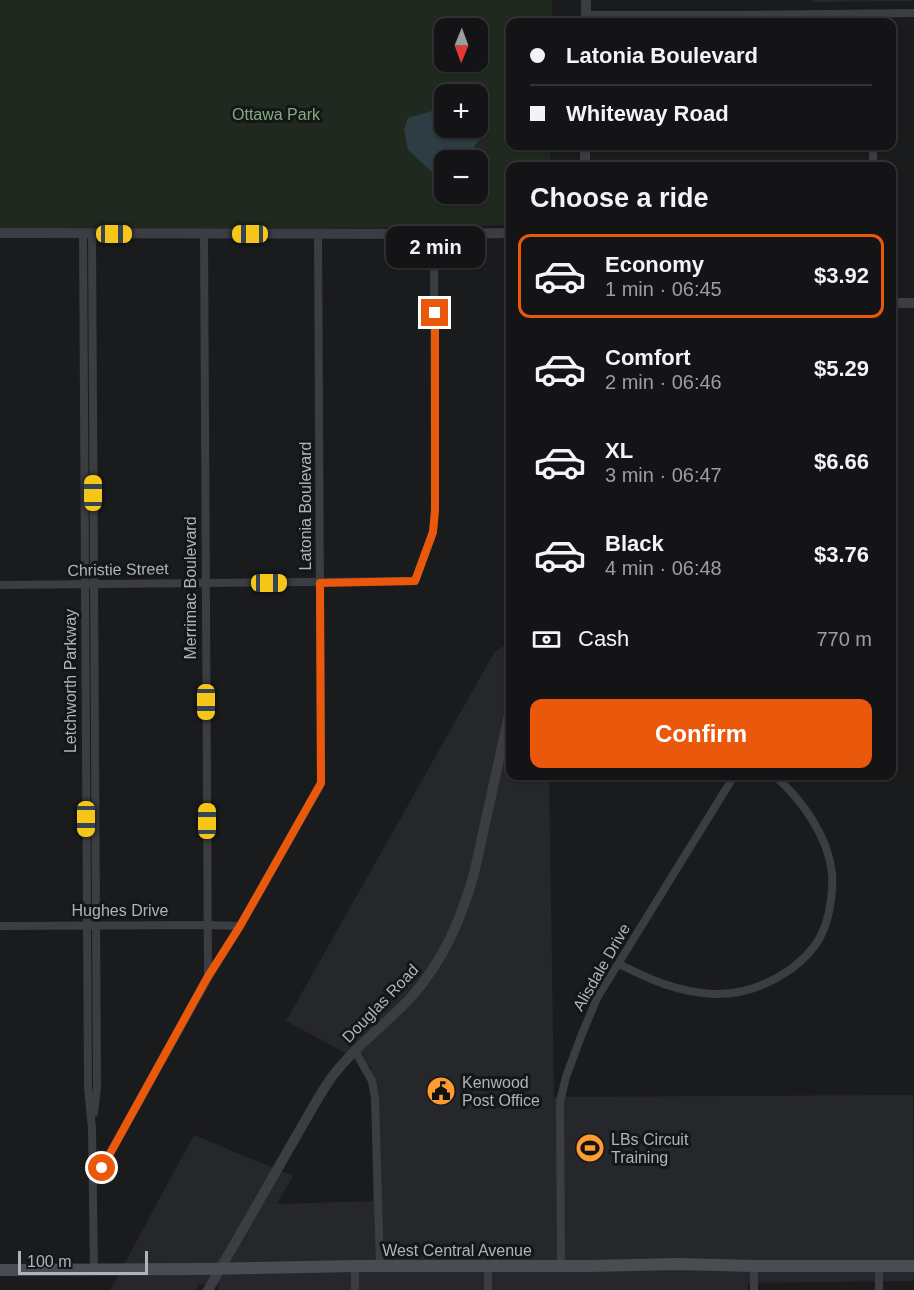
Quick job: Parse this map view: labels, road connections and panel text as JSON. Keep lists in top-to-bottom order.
{
  "streets": {
    "main road": ["West Central Avenue"],
    "street": [
      "Latonia Boulevard",
      "Christie Street",
      "Merrimac Boulevard",
      "Letchworth Parkway",
      "Hughes Drive",
      "Alisdale Drive",
      "Douglas Road"
    ]
  },
  "crossings": [
    ["Latonia Boulevard", "Christie Street"],
    ["Latonia Boulevard", "Merrimac Boulevard"],
    ["Latonia Boulevard", "Letchworth Parkway"],
    ["Latonia Boulevard", "Hughes Drive"],
    ["Christie Street", "Merrimac Boulevard"],
    ["Christie Street", "Letchworth Parkway"],
    ["Merrimac Boulevard", "Hughes Drive"],
    ["Letchworth Parkway", "Hughes Drive"],
    ["Letchworth Parkway", "West Central Avenue"],
    ["Alisdale Drive", "West Central Avenue"],
    ["Douglas Road", "West Central Avenue"]
  ],
  "parks": ["Ottawa Park"],
  "places": {
    "public building": ["Kenwood Post Office"],
    "sports": ["LBs Circuit Training"]
  },
  "scale_bar": "100 m",
  "north": "bottom",
  "page": {
    "map_buttons": ["+", "−"],
    "banner": ["Latonia Boulevard", "Whiteway Road"],
    "heading": "Choose a ride",
    "bubble": "2 min",
    "list": [
      {
        "name": "Economy",
        "note": "1 min · 06:45",
        "value": "$3.92"
      },
      {
        "name": "Comfort",
        "note": "2 min · 06:46",
        "value": "$5.29"
      },
      {
        "name": "XL",
        "note": "3 min · 06:47",
        "value": "$6.66"
      },
      {
        "name": "Black",
        "note": "4 min · 06:48",
        "value": "$3.76"
      }
    ],
    "pay": ["Cash", "770 m"],
    "buttons": "Confirm",
    "scale": "100 m"
  }
}
